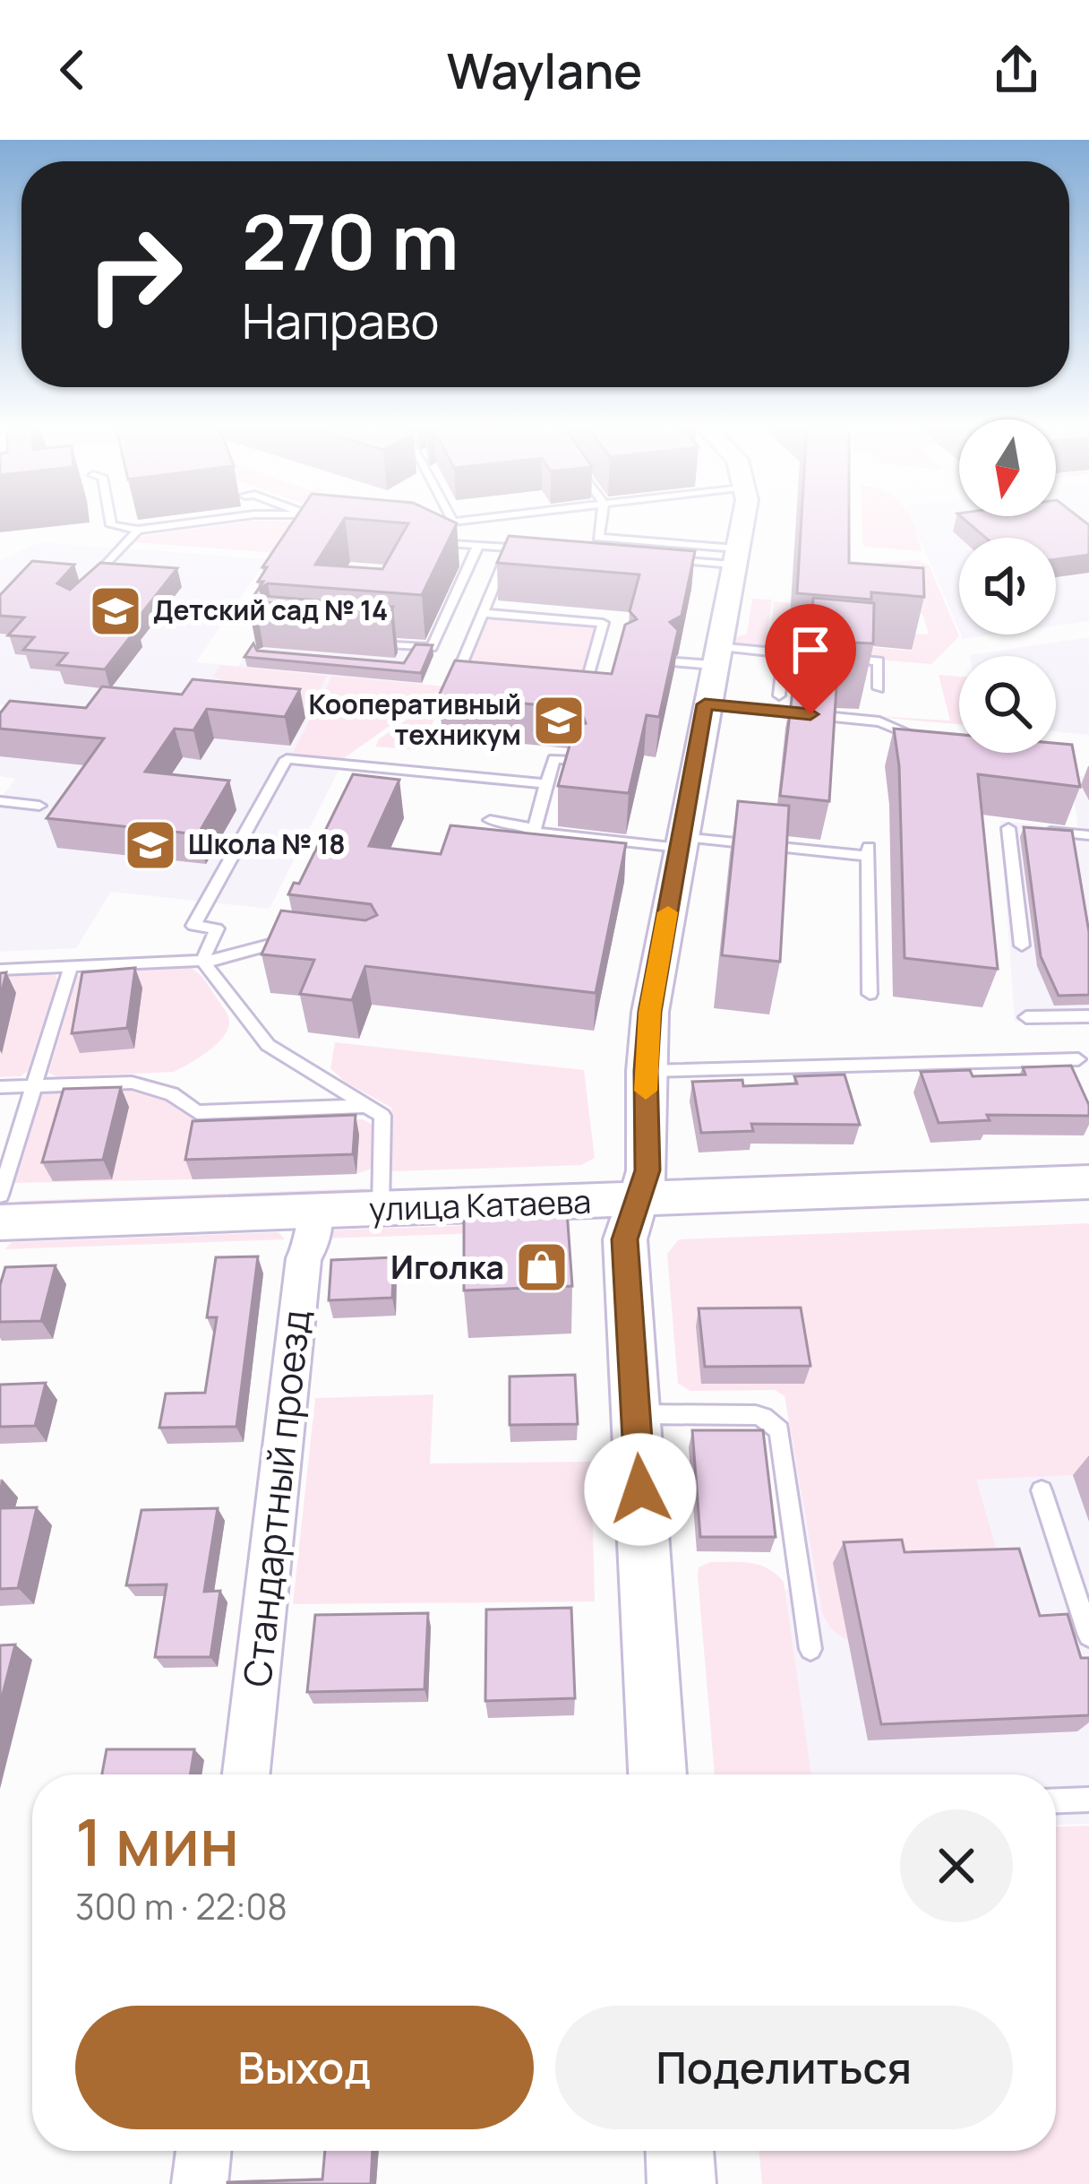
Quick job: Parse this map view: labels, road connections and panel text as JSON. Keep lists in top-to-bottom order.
{
  "streets": {
    "street": ["улица Катаева", "Стандартный проезд"]
  },
  "crossings": [
    ["улица Катаева", "Стандартный проезд"]
  ],
  "places": {
    "school or university": ["Детский сад № 14", "Кооперативный техникум", "Школа № 18"],
    "shop": ["Иголка"]
  },
  "north": "bottom",
  "page": {
    "header": "Waylane",
    "turn": ["270 m", "Направо"],
    "heading": ["1 мин", "300 m · 22:08"],
    "buttons": ["Выход", "Поделиться"]
  }
}
